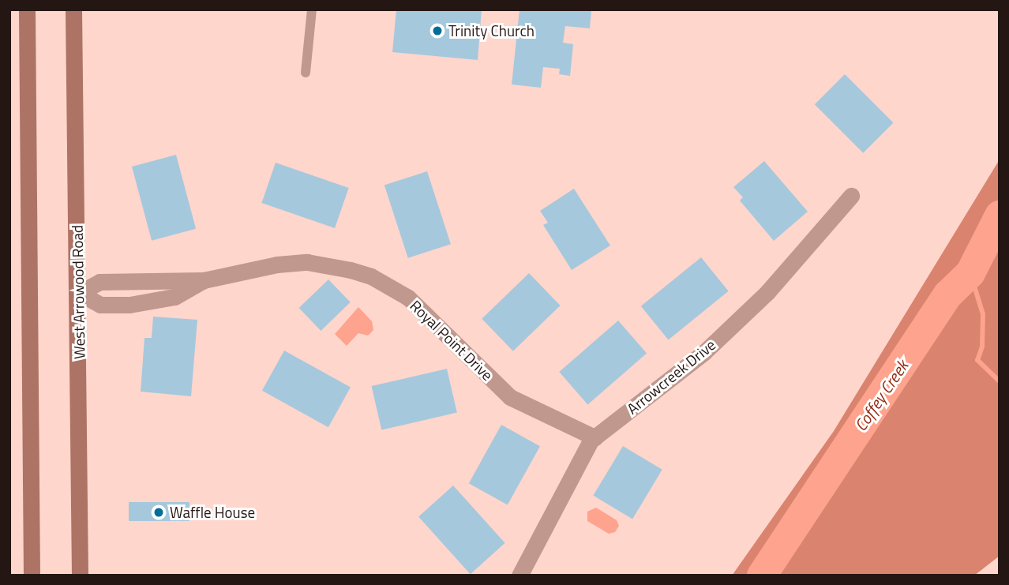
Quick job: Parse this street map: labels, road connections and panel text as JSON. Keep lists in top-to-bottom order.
{
  "streets": {
    "main road": ["West Arrowood Road"],
    "street": ["Royal Point Drive", "Arrowcreek Drive"]
  },
  "crossings": [
    ["West Arrowood Road", "Royal Point Drive"],
    ["Royal Point Drive", "Arrowcreek Drive"]
  ],
  "water": ["Coffey Creek"],
  "places": ["Trinity Church", "Waffle House"]
}
